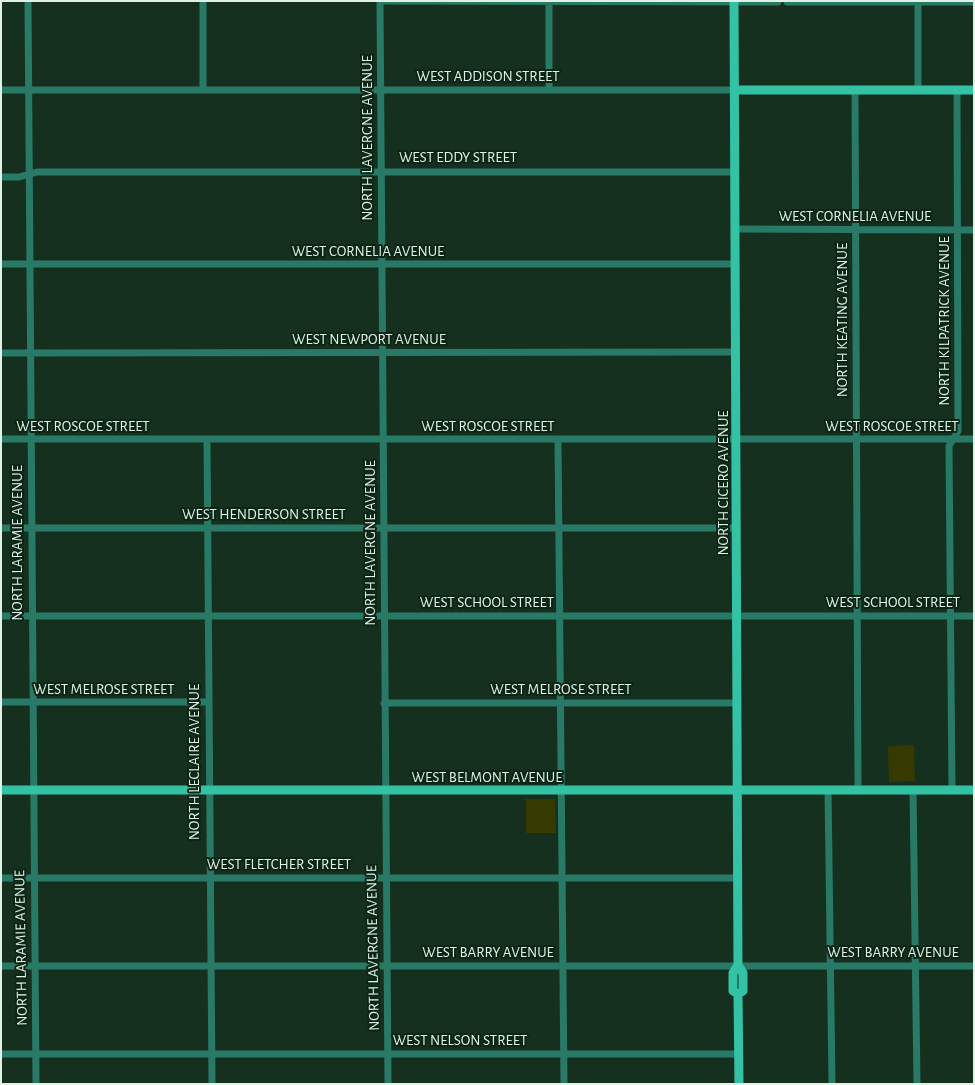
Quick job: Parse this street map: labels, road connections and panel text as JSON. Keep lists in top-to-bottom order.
{
  "streets": {
    "main road": ["WEST ADDISON STREET", "NORTH CICERO AVENUE", "WEST BELMONT AVENUE"],
    "street": [
      "NORTH LAVERGNE AVENUE",
      "WEST EDDY STREET",
      "WEST CORNELIA AVENUE",
      "NORTH KEATING AVENUE",
      "NORTH KILPATRICK AVENUE",
      "WEST NEWPORT AVENUE",
      "WEST ROSCOE STREET",
      "WEST HENDERSON STREET",
      "NORTH LARAMIE AVENUE",
      "WEST SCHOOL STREET",
      "WEST MELROSE STREET",
      "NORTH LECLAIRE AVENUE",
      "WEST FLETCHER STREET",
      "WEST BARRY AVENUE",
      "WEST NELSON STREET"
    ]
  },
  "crossings": [
    ["WEST ADDISON STREET", "NORTH LAVERGNE AVENUE"],
    ["WEST ADDISON STREET", "NORTH KEATING AVENUE"],
    ["WEST ADDISON STREET", "NORTH KILPATRICK AVENUE"],
    ["WEST ADDISON STREET", "NORTH CICERO AVENUE"],
    ["WEST ADDISON STREET", "NORTH LARAMIE AVENUE"],
    ["NORTH LAVERGNE AVENUE", "WEST EDDY STREET"],
    ["NORTH LAVERGNE AVENUE", "WEST CORNELIA AVENUE"],
    ["NORTH LAVERGNE AVENUE", "WEST NEWPORT AVENUE"],
    ["NORTH LAVERGNE AVENUE", "WEST ROSCOE STREET"],
    ["NORTH LAVERGNE AVENUE", "WEST HENDERSON STREET"],
    ["NORTH LAVERGNE AVENUE", "WEST SCHOOL STREET"],
    ["NORTH LAVERGNE AVENUE", "WEST MELROSE STREET"],
    ["NORTH LAVERGNE AVENUE", "WEST BELMONT AVENUE"],
    ["NORTH LAVERGNE AVENUE", "WEST FLETCHER STREET"],
    ["NORTH LAVERGNE AVENUE", "WEST BARRY AVENUE"],
    ["NORTH LAVERGNE AVENUE", "WEST NELSON STREET"],
    ["WEST EDDY STREET", "NORTH CICERO AVENUE"],
    ["WEST EDDY STREET", "NORTH LARAMIE AVENUE"],
    ["WEST CORNELIA AVENUE", "NORTH KEATING AVENUE"],
    ["WEST CORNELIA AVENUE", "NORTH KILPATRICK AVENUE"],
    ["WEST CORNELIA AVENUE", "NORTH CICERO AVENUE"],
    ["WEST CORNELIA AVENUE", "NORTH LARAMIE AVENUE"],
    ["NORTH KEATING AVENUE", "WEST ROSCOE STREET"],
    ["NORTH KEATING AVENUE", "WEST SCHOOL STREET"],
    ["NORTH KEATING AVENUE", "WEST BELMONT AVENUE"],
    ["NORTH KILPATRICK AVENUE", "WEST ROSCOE STREET"],
    ["NORTH KILPATRICK AVENUE", "WEST SCHOOL STREET"],
    ["NORTH KILPATRICK AVENUE", "WEST BELMONT AVENUE"],
    ["WEST NEWPORT AVENUE", "NORTH CICERO AVENUE"],
    ["WEST NEWPORT AVENUE", "NORTH LARAMIE AVENUE"],
    ["WEST ROSCOE STREET", "NORTH CICERO AVENUE"],
    ["WEST ROSCOE STREET", "NORTH LARAMIE AVENUE"],
    ["WEST ROSCOE STREET", "NORTH LECLAIRE AVENUE"],
    ["NORTH CICERO AVENUE", "WEST HENDERSON STREET"],
    ["NORTH CICERO AVENUE", "WEST SCHOOL STREET"],
    ["NORTH CICERO AVENUE", "WEST MELROSE STREET"],
    ["NORTH CICERO AVENUE", "WEST BELMONT AVENUE"],
    ["NORTH CICERO AVENUE", "WEST FLETCHER STREET"],
    ["NORTH CICERO AVENUE", "WEST BARRY AVENUE"],
    ["NORTH CICERO AVENUE", "WEST NELSON STREET"],
    ["WEST HENDERSON STREET", "NORTH LARAMIE AVENUE"],
    ["WEST HENDERSON STREET", "NORTH LECLAIRE AVENUE"],
    ["NORTH LARAMIE AVENUE", "WEST SCHOOL STREET"],
    ["NORTH LARAMIE AVENUE", "WEST MELROSE STREET"],
    ["NORTH LARAMIE AVENUE", "WEST BELMONT AVENUE"],
    ["NORTH LARAMIE AVENUE", "WEST FLETCHER STREET"],
    ["NORTH LARAMIE AVENUE", "WEST BARRY AVENUE"],
    ["NORTH LARAMIE AVENUE", "WEST NELSON STREET"],
    ["WEST SCHOOL STREET", "NORTH LECLAIRE AVENUE"],
    ["WEST MELROSE STREET", "NORTH LECLAIRE AVENUE"],
    ["NORTH LECLAIRE AVENUE", "WEST BELMONT AVENUE"],
    ["NORTH LECLAIRE AVENUE", "WEST FLETCHER STREET"],
    ["NORTH LECLAIRE AVENUE", "WEST BARRY AVENUE"],
    ["NORTH LECLAIRE AVENUE", "WEST NELSON STREET"]
  ]
}
